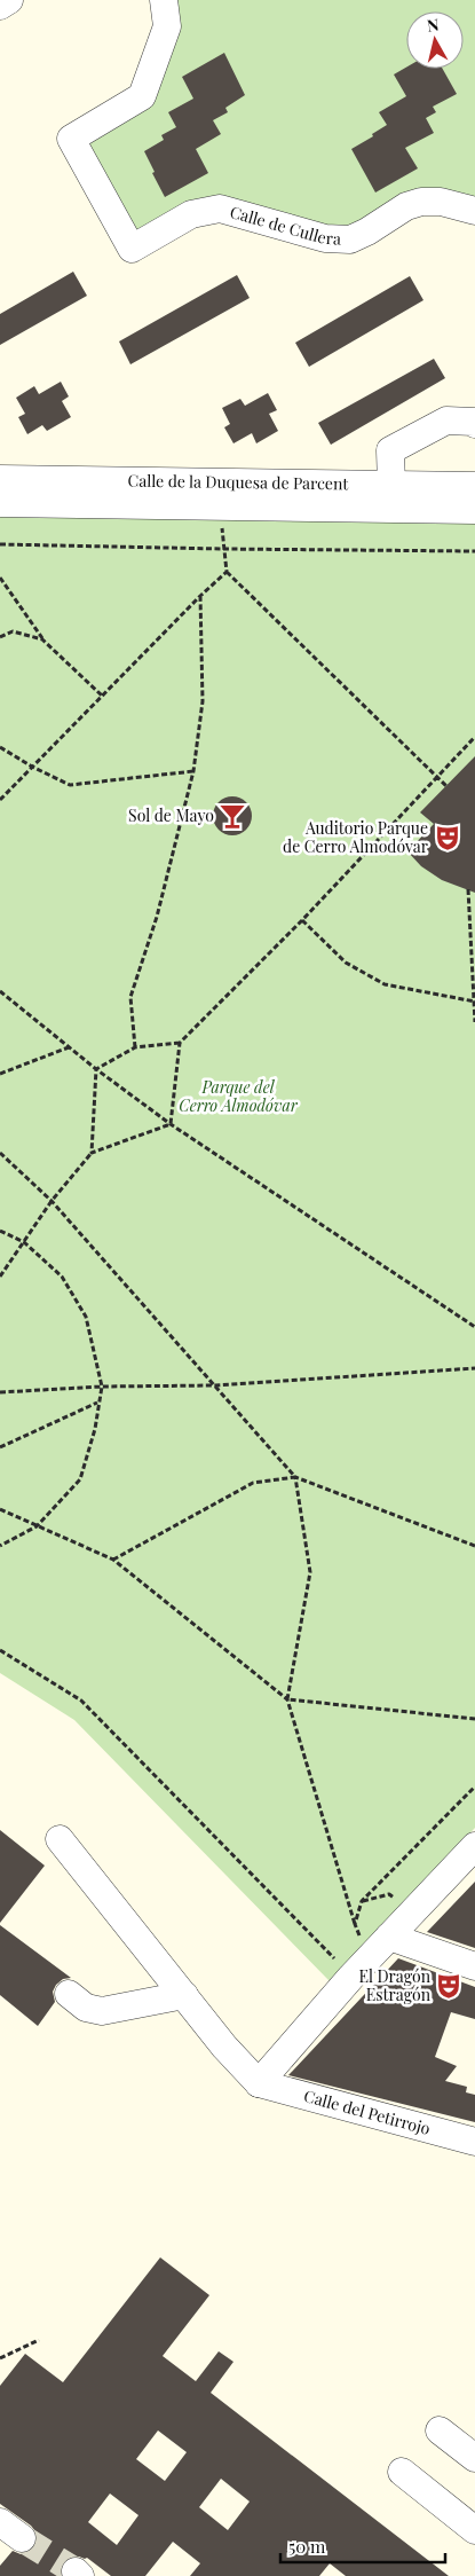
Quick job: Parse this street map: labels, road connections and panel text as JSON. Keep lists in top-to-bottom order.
{
  "streets": {
    "street": ["Calle de Cullera", "Calle de la Duquesa de Parcent", "Calle del Petirrojo"]
  },
  "parks": ["Parque del Cerro Almodóvar"],
  "places": {
    "bar": ["Sol de Mayo"],
    "theatre": ["Auditorio Parque de Cerro Almodóvar", "El Dragón Estragón"]
  },
  "scale_bar": "50 m",
  "north": "top"
}
